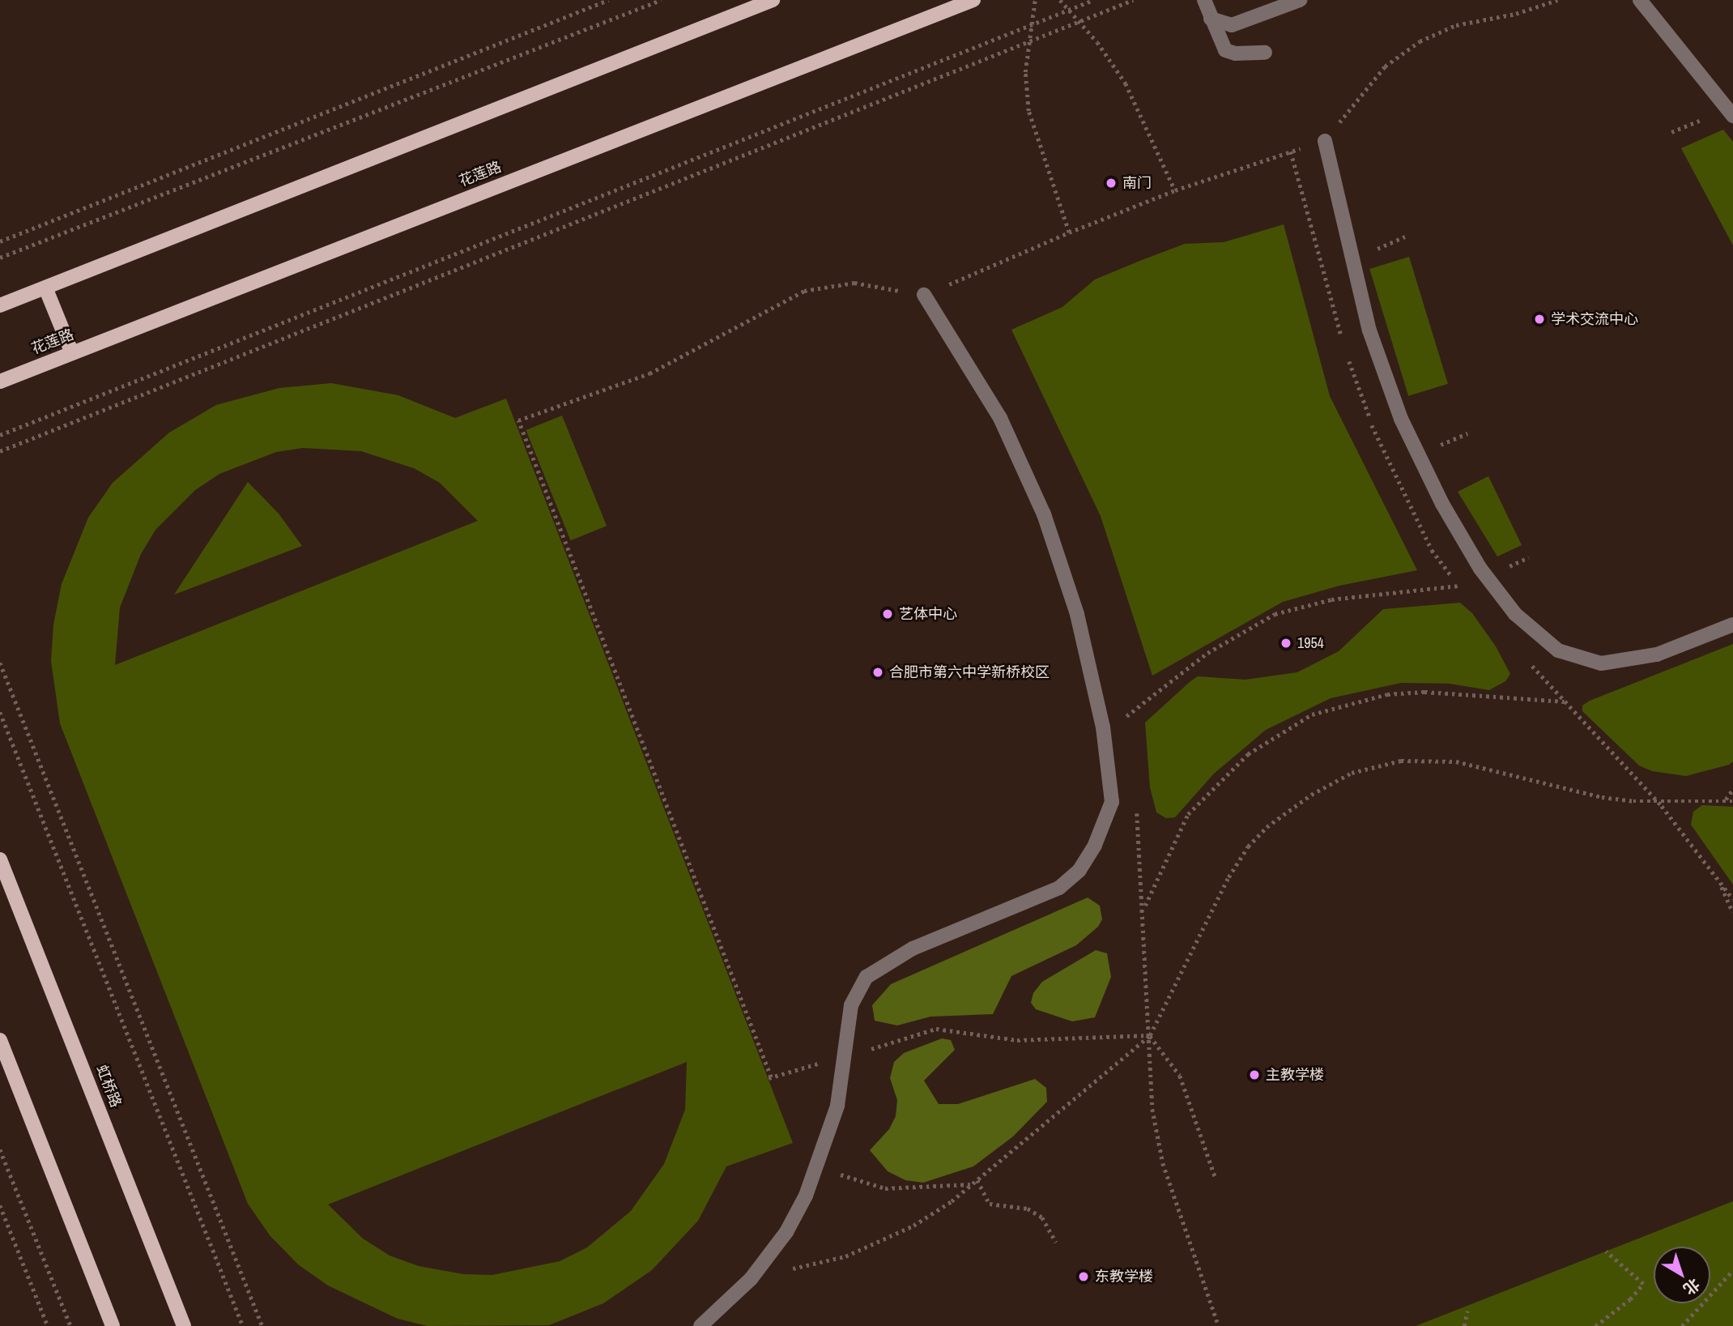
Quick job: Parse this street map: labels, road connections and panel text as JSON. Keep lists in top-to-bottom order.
{
  "streets": {
    "main road": ["花莲路", "虹桥路"]
  },
  "places": [
    "南门",
    "学术交流中心",
    "艺体中心",
    "1954",
    "合肥市第六中学新桥校区",
    "主教学楼",
    "东教学楼"
  ],
  "north": "bottom right"
}
